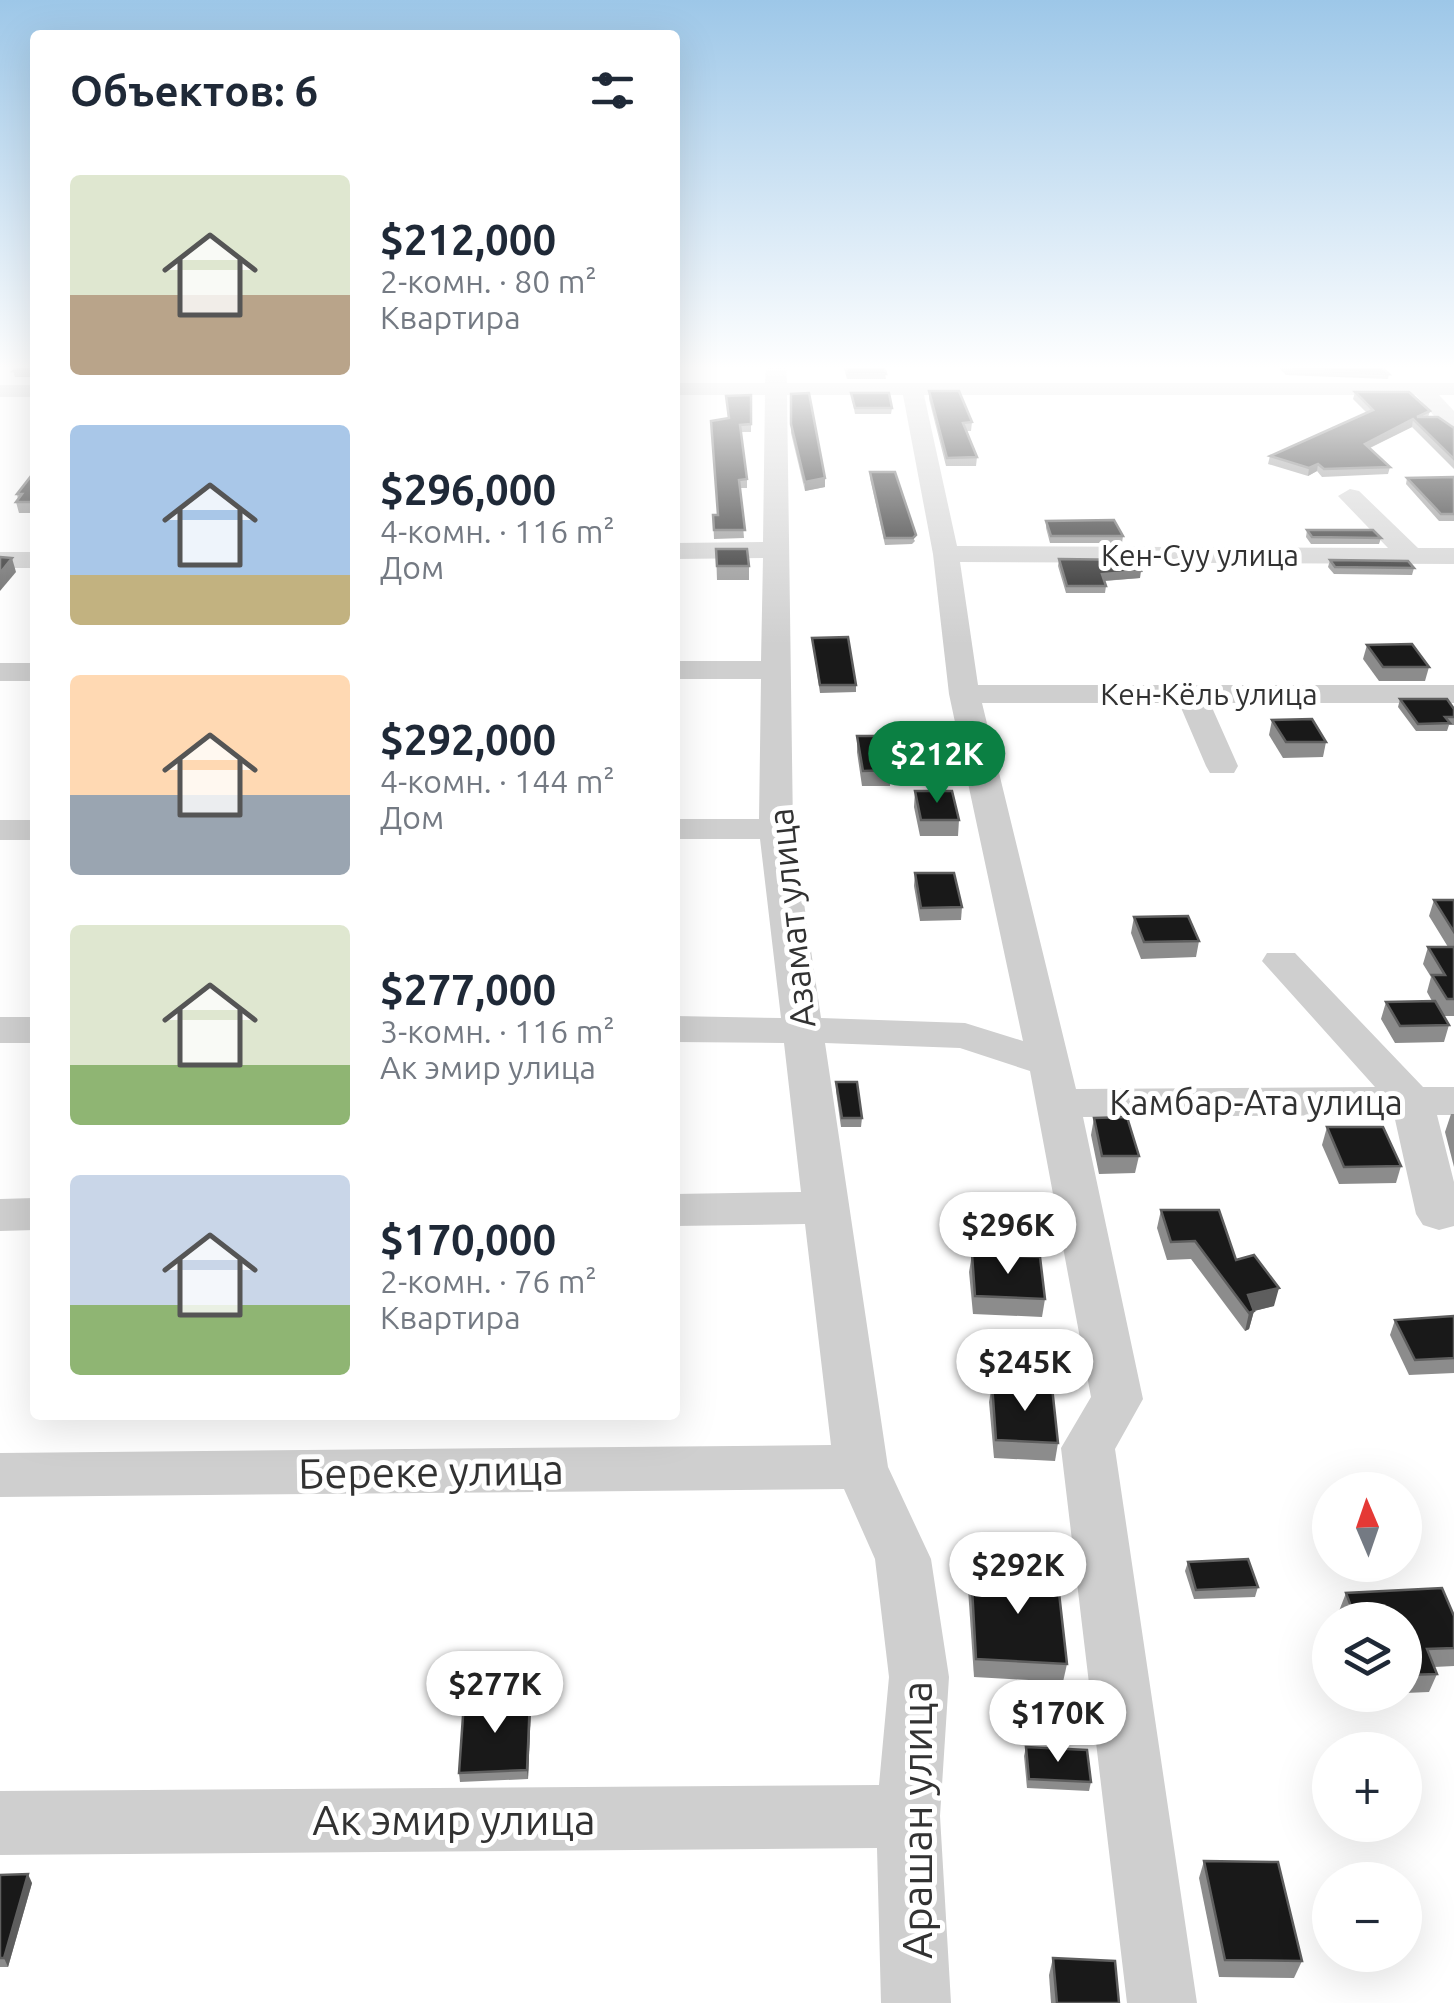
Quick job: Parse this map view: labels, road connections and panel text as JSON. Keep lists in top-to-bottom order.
{
  "streets": {
    "street": [
      "Кен-Суу улица",
      "Кен-Кёль улица",
      "Азамат улица",
      "Камбар-Ата улица",
      "Береке улица",
      "Ак эмир улица",
      "Арашан улица"
    ]
  },
  "crossings": [
    ["Азамат улица", "Камбар-Ата улица"],
    ["Азамат улица", "Береке улица"],
    ["Азамат улица", "Арашан улица"],
    ["Береке улица", "Арашан улица"],
    ["Ак эмир улица", "Арашан улица"]
  ],
  "north": "top",
  "page": {
    "heading": "Объектов: 6",
    "list": [
      {
        "name": "$212,000",
        "note": "2-комн. · 80 m² · Квартира"
      },
      {
        "name": "$296,000",
        "note": "4-комн. · 116 m² · Дом"
      },
      {
        "name": "$292,000",
        "note": "4-комн. · 144 m² · Дом"
      },
      {
        "name": "$277,000",
        "note": "3-комн. · 116 m² · Ак эмир улица"
      },
      {
        "name": "$170,000",
        "note": "2-комн. · 76 m² · Квартира"
      }
    ],
    "price": [
      "$212K",
      "$296K",
      "$245K",
      "$292K",
      "$277K",
      "$170K"
    ],
    "map_buttons": ["+", "−"]
  }
}
